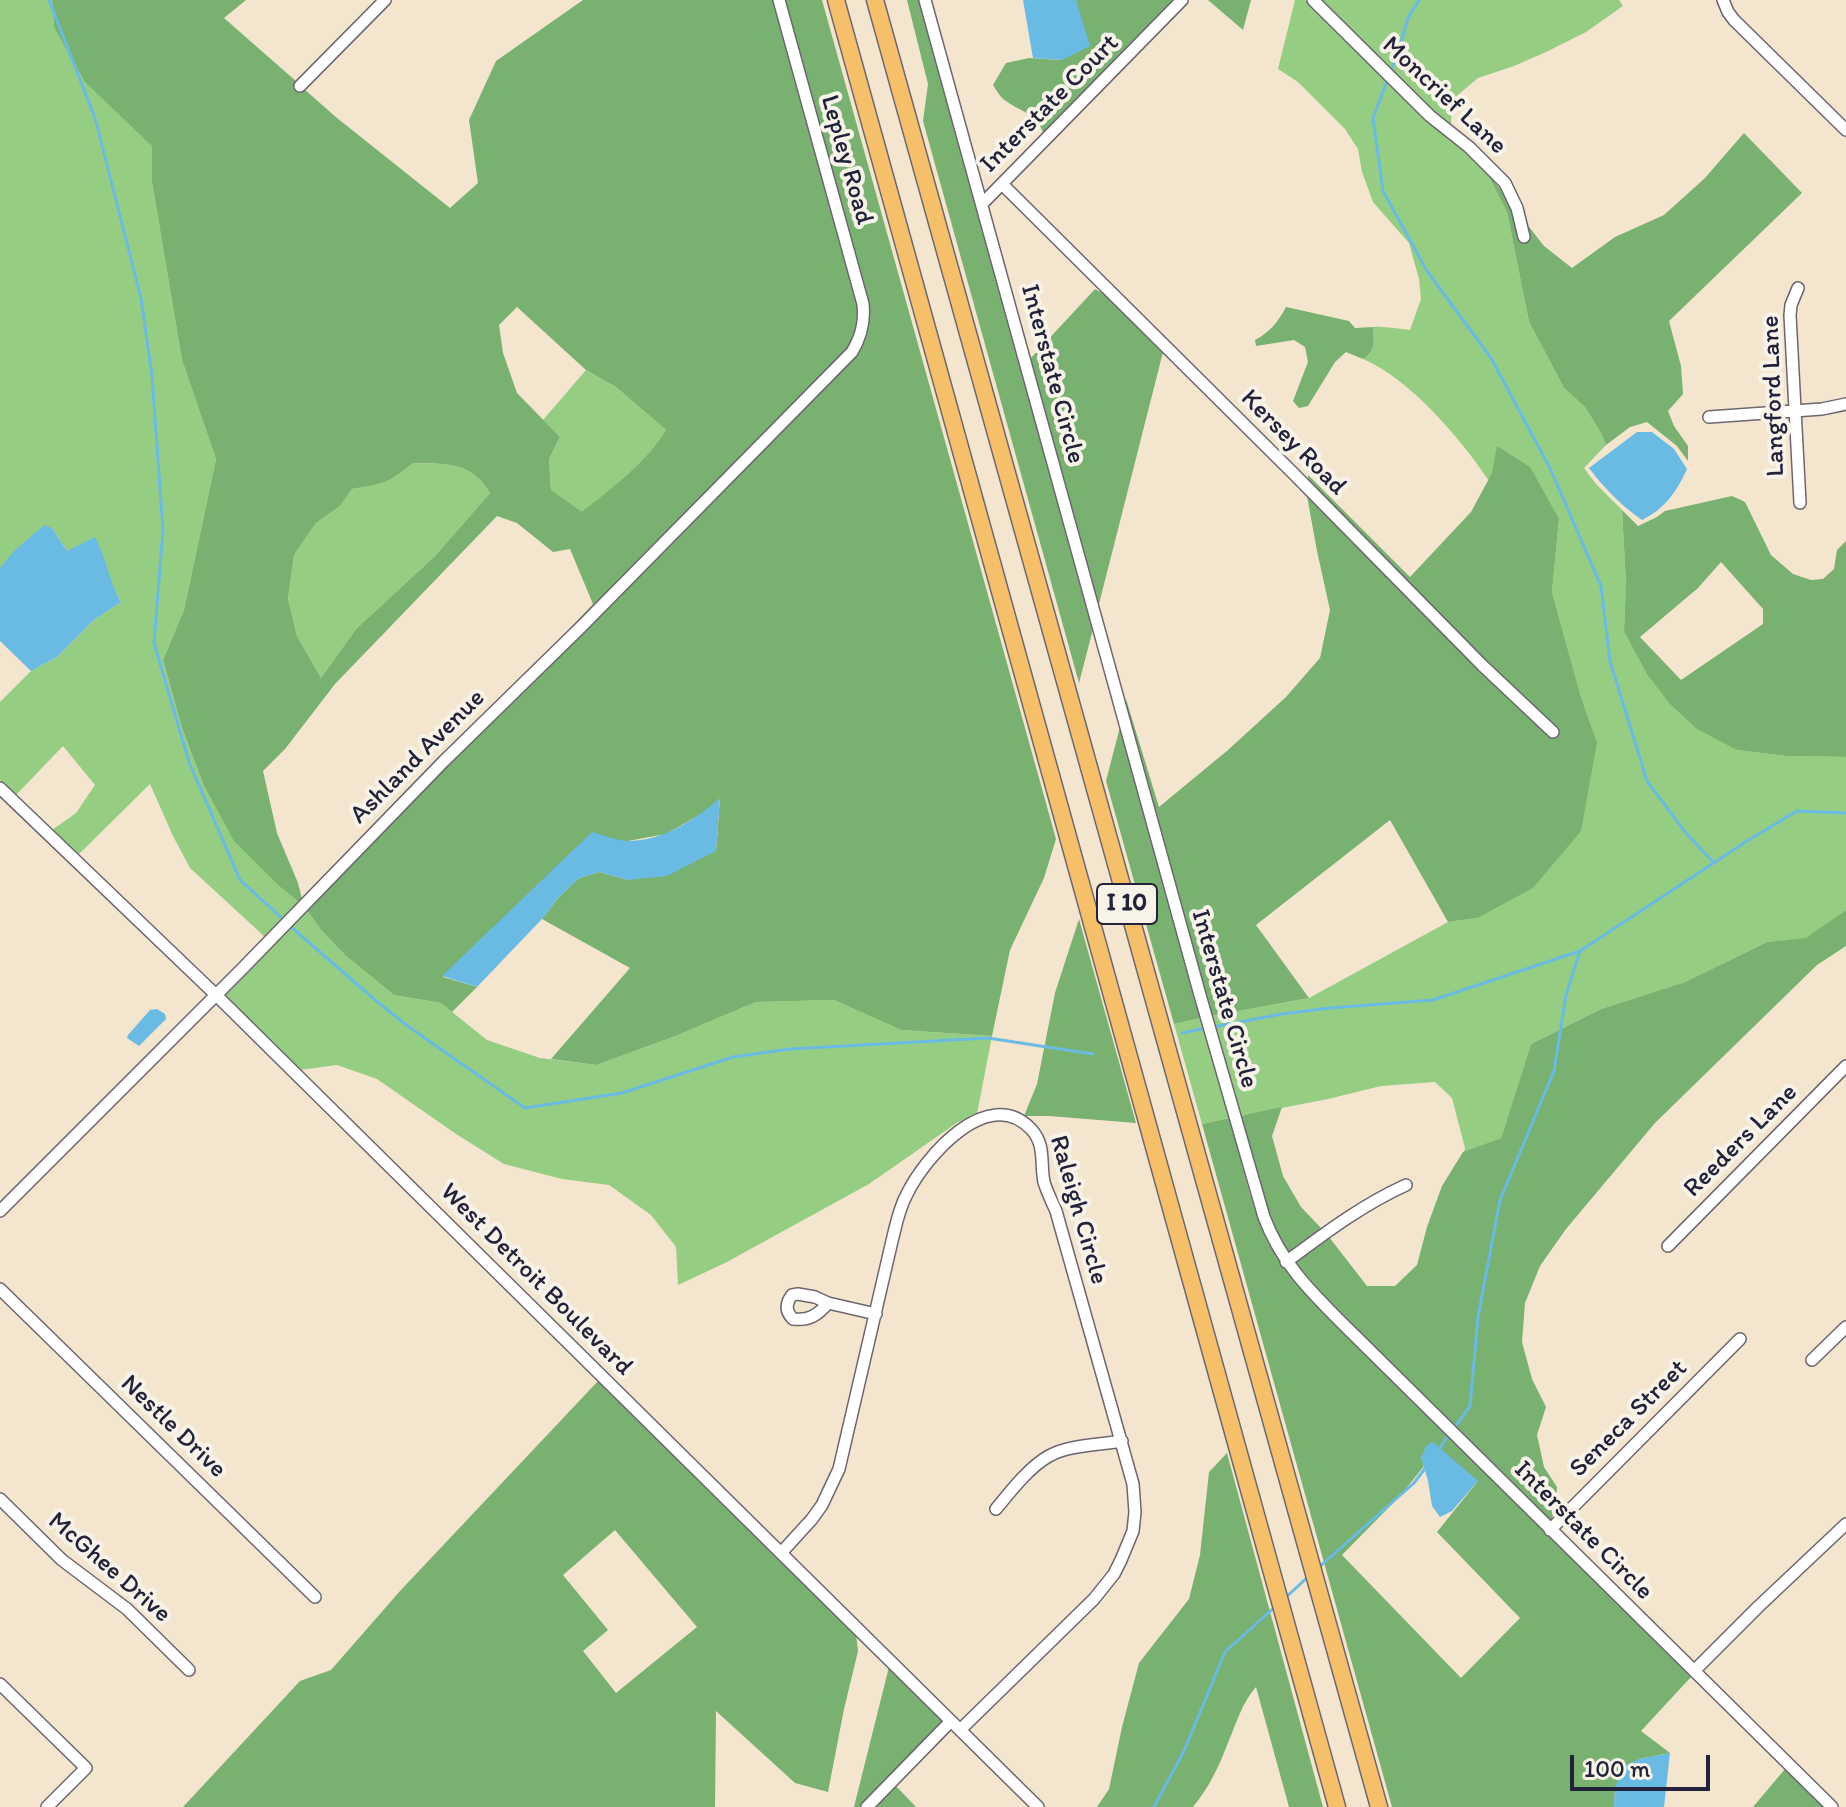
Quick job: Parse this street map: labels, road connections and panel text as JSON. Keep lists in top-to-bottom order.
{
  "streets": {
    "highway": ["I 10"],
    "street": [
      "Moncrief Lane",
      "Interstate Court",
      "Lepley Road",
      "Interstate Circle",
      "Langford Lane",
      "Kersey Road",
      "Ashland Avenue",
      "Reeders Lane",
      "Raleigh Circle",
      "West Detroit Boulevard",
      "Seneca Street",
      "Nestle Drive",
      "McGhee Drive"
    ]
  },
  "crossings": [
    ["Interstate Court", "Interstate Circle"],
    ["Interstate Court", "Kersey Road"],
    ["Lepley Road", "Ashland Avenue"],
    ["Interstate Circle", "Seneca Street"],
    ["Ashland Avenue", "West Detroit Boulevard"],
    ["Raleigh Circle", "West Detroit Boulevard"]
  ],
  "scale_bar": "100 m"
}
